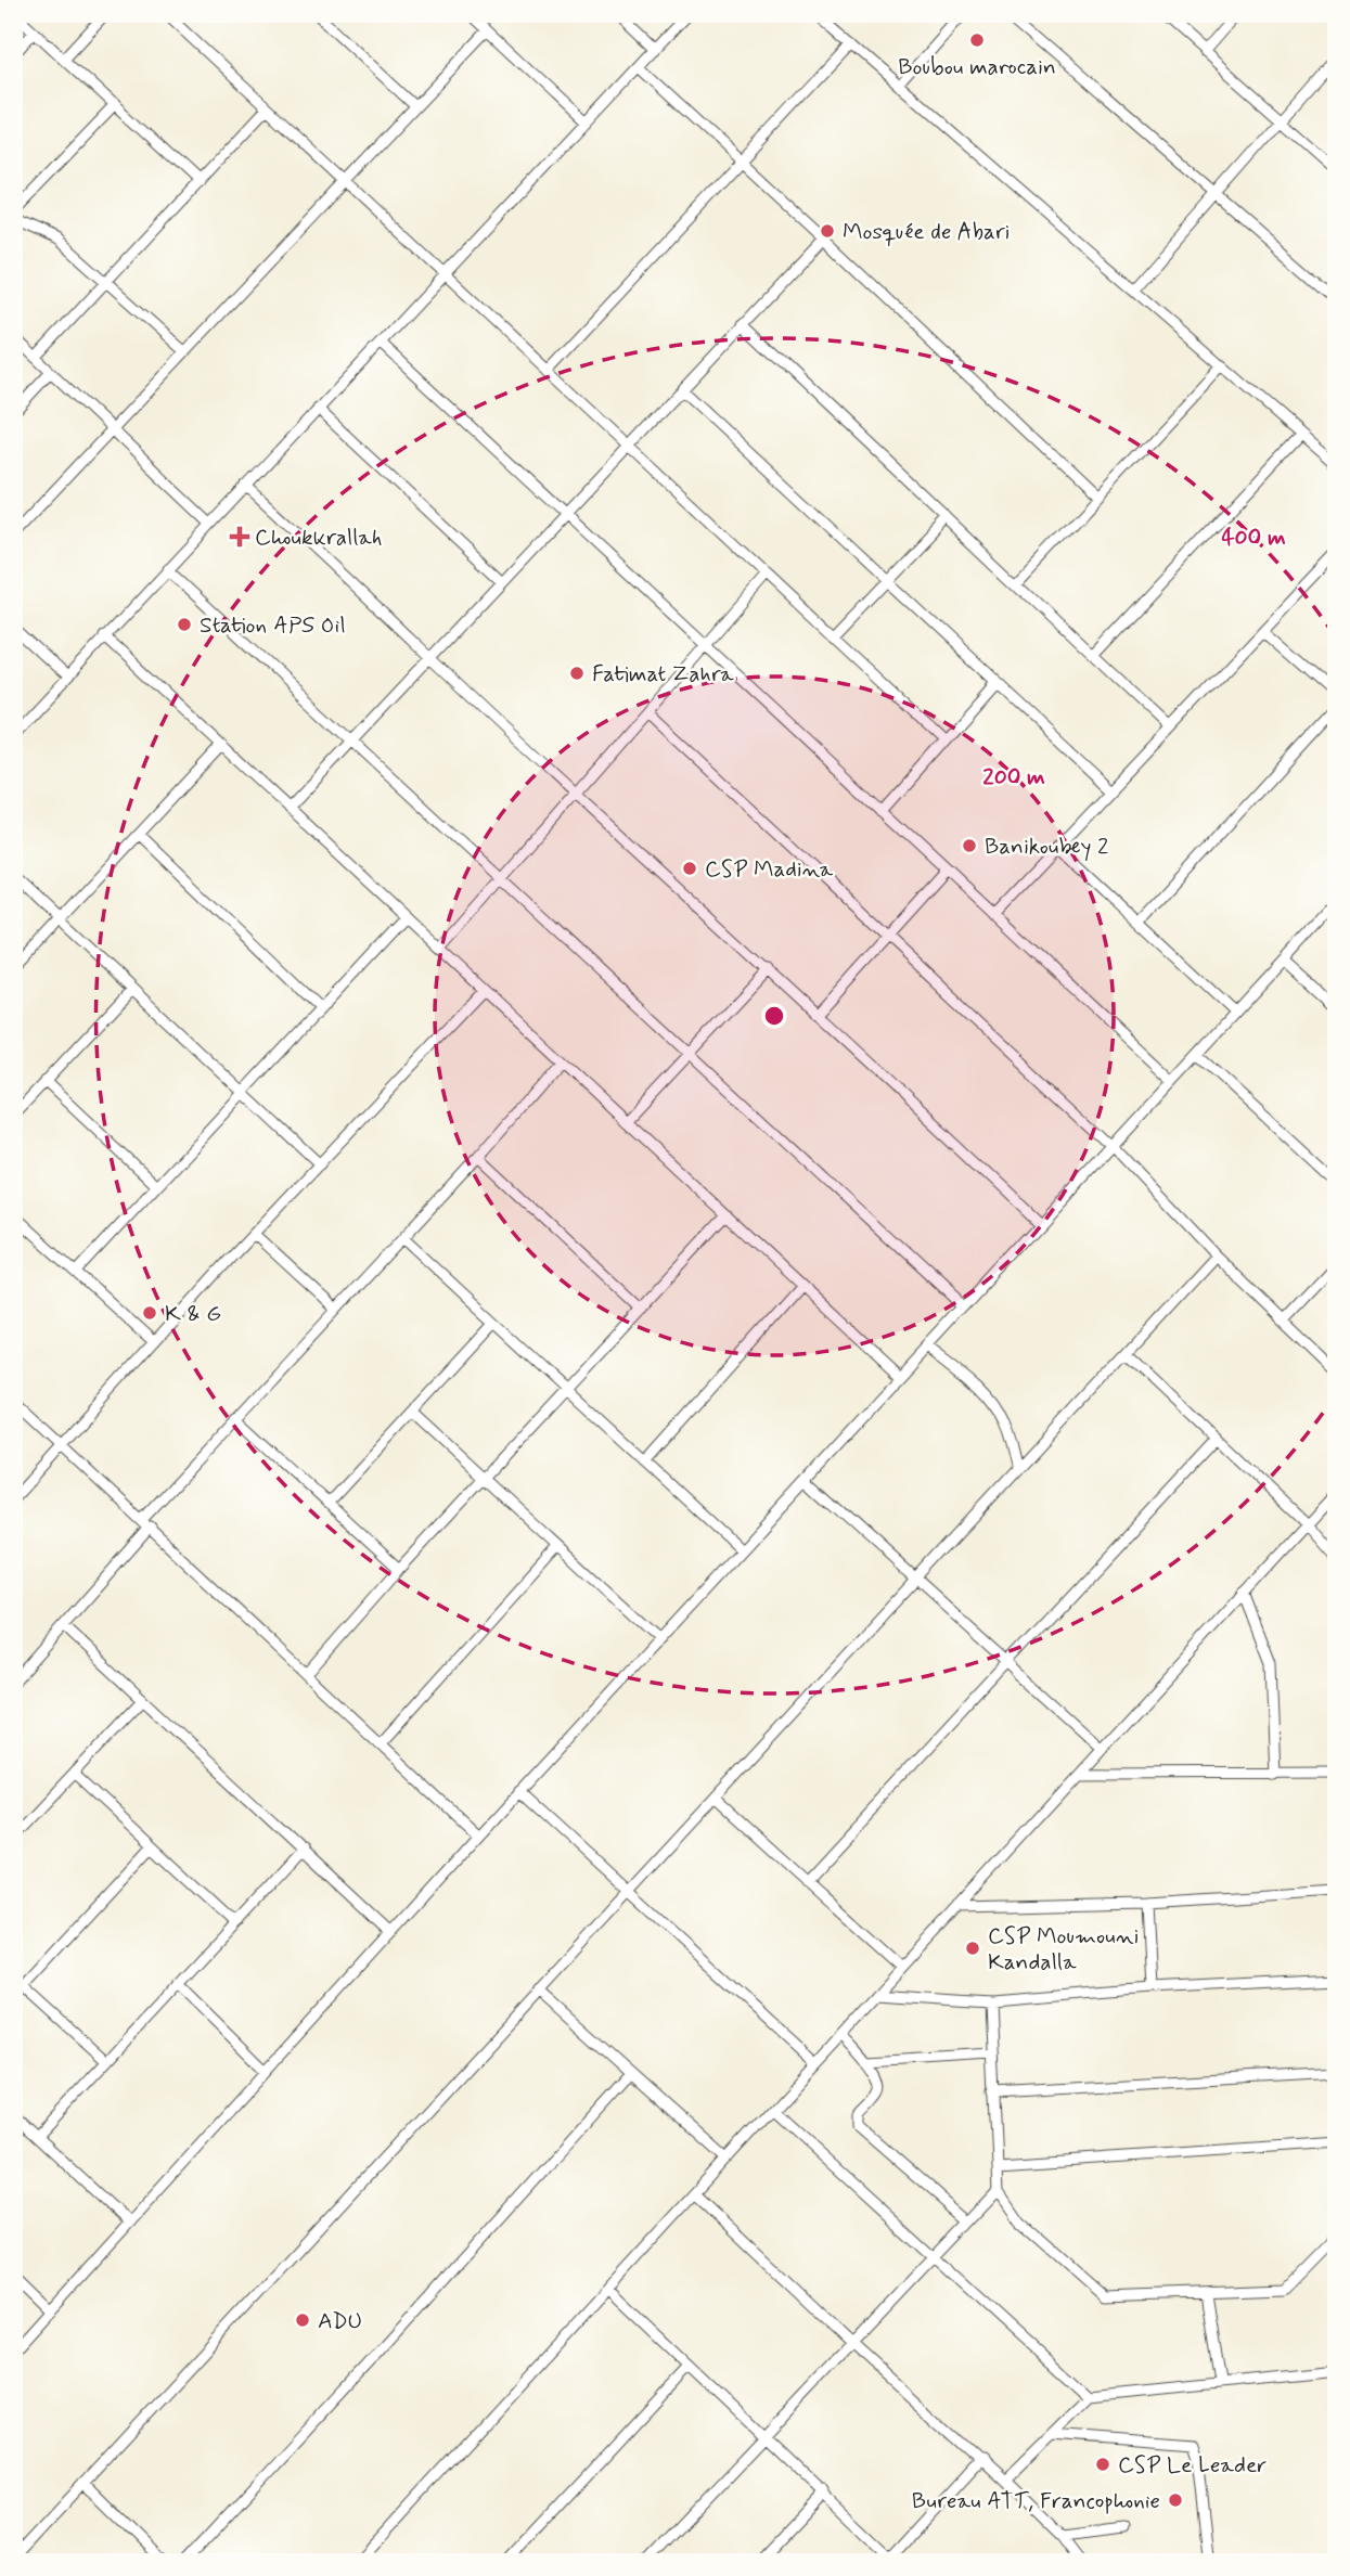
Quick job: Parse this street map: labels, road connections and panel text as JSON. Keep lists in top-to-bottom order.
{
  "places": {
    "other": [
      "Boubou marocain",
      "Mosquée de Abari",
      "Station APS Oil",
      "Fatimat Zahra",
      "Banikoubey 2",
      "CSP Madina",
      "K & G",
      "CSP Moumouni Kandalla",
      "ADU",
      "CSP Le Leader",
      "Bureau ATT, Francophonie"
    ],
    "health": ["Choukkrallah"]
  },
  "rings": ["400 m", "200 m"]
}
